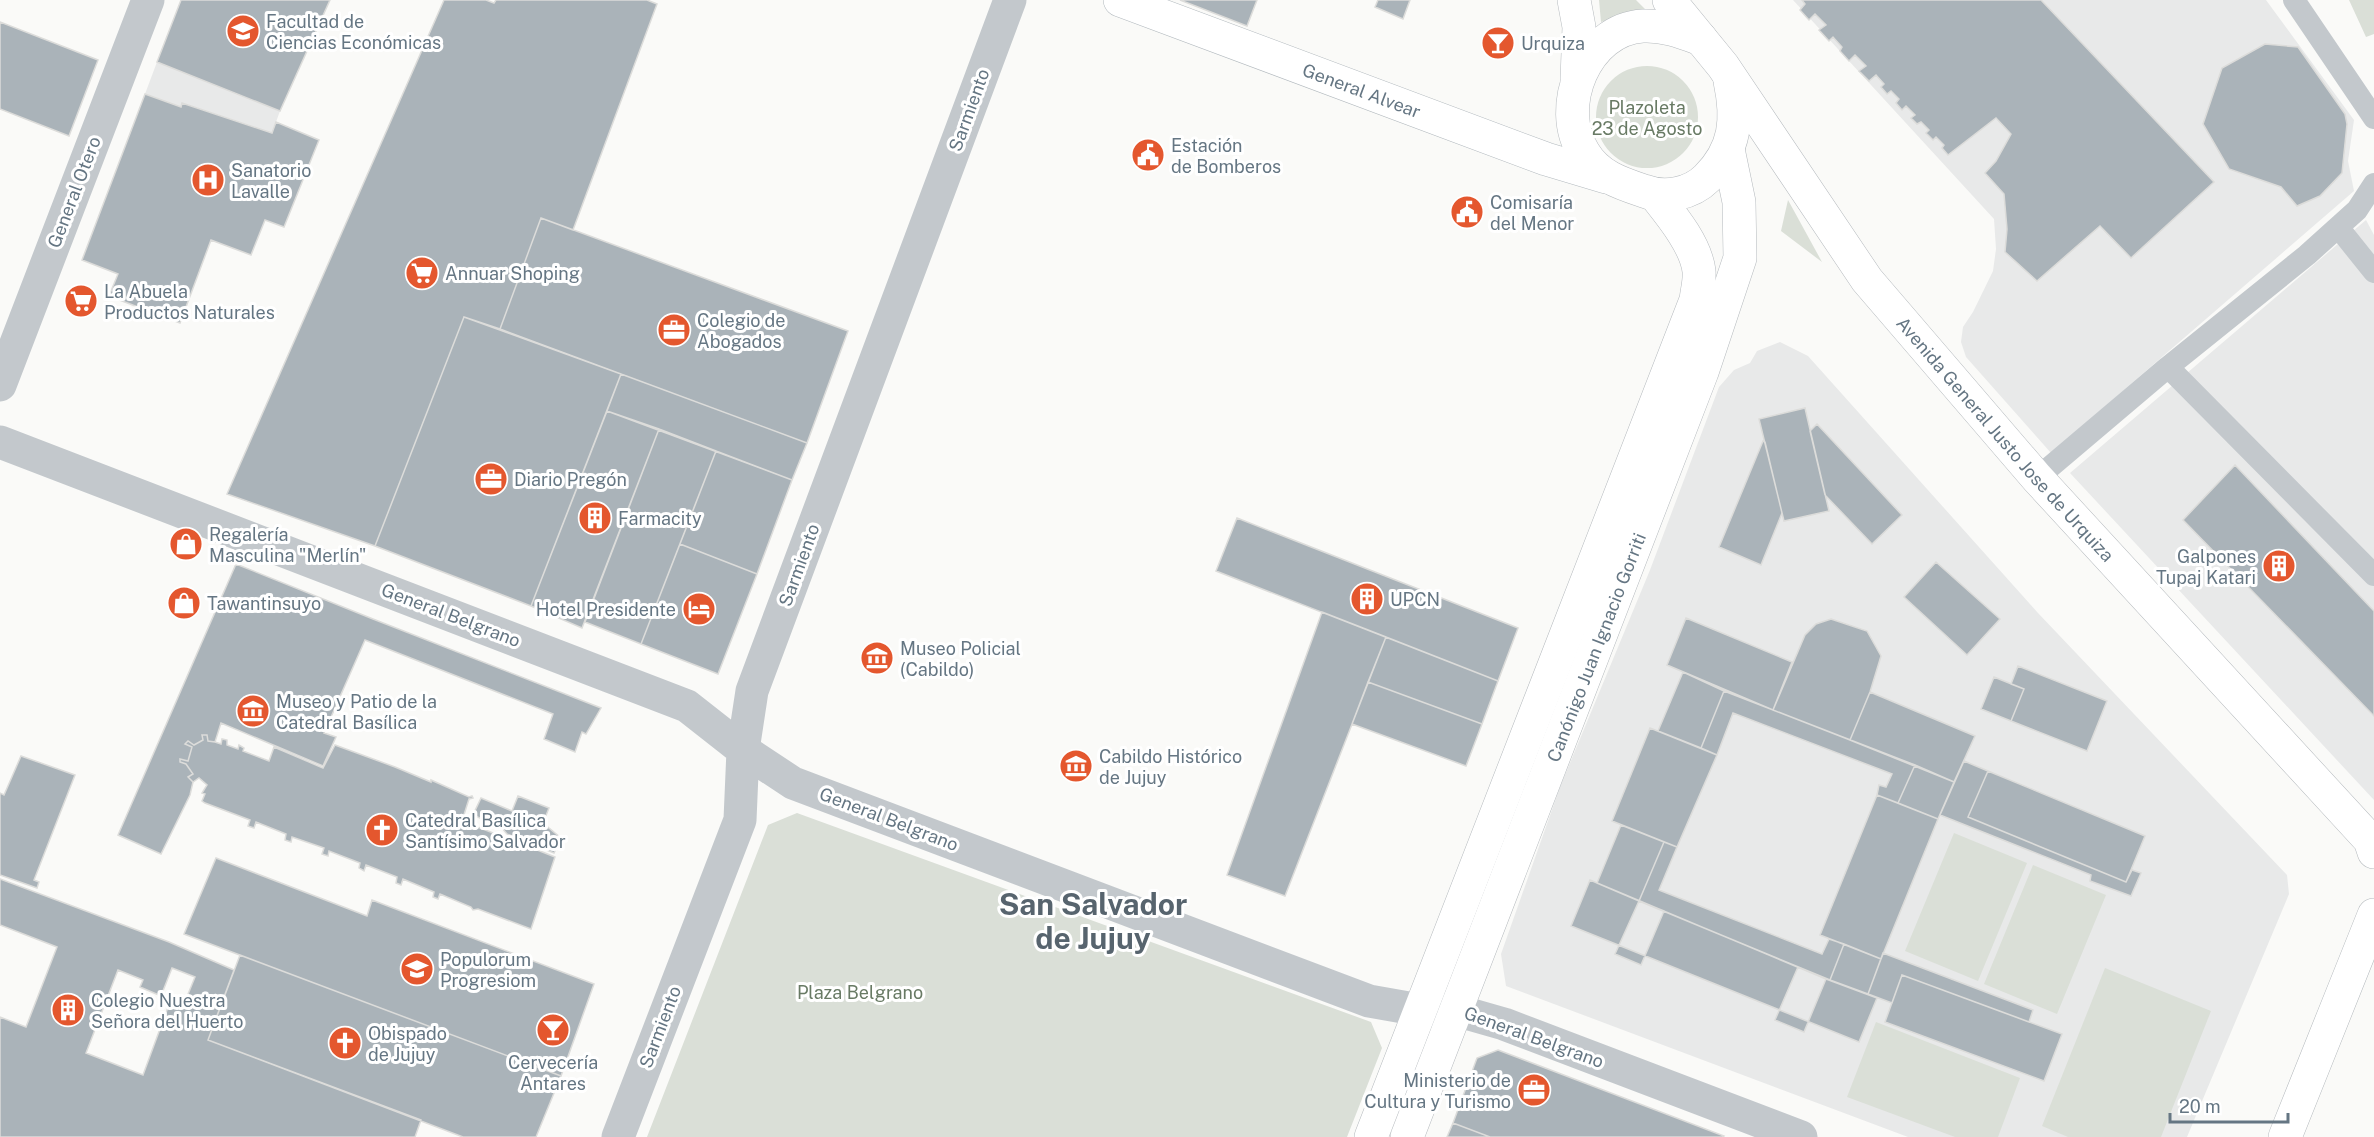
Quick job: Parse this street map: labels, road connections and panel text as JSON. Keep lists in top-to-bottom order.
{
  "streets": {
    "main road": ["General Alvear", "Avenida General Justo Jose de Urquiza", "Canónigo Juan Ignacio Gorriti"],
    "street": ["Sarmiento", "General Otero", "General Belgrano"]
  },
  "crossings": [
    ["General Alvear", "Avenida General Justo Jose de Urquiza"],
    ["General Alvear", "Canónigo Juan Ignacio Gorriti"],
    ["Sarmiento", "General Belgrano"],
    ["Avenida General Justo Jose de Urquiza", "Canónigo Juan Ignacio Gorriti"],
    ["General Belgrano", "Canónigo Juan Ignacio Gorriti"]
  ],
  "districts": ["San Salvador de Jujuy"],
  "parks": ["Plazoleta 23 de Agosto", "Plaza Belgrano"],
  "places": {
    "school or university": ["Facultad de Ciencias Económicas", "Populorum Progresiom"],
    "bar": ["Urquiza", "Cervecería Antares"],
    "public building": ["Estación de Bomberos", "Comisaría del Menor"],
    "hospital": ["Sanatorio Lavalle"],
    "supermarket": ["Annuar Shoping", "La Abuela Productos Naturales"],
    "office": ["Colegio de Abogados", "Diario Pregón", "Ministerio de Cultura y Turismo"],
    "building": [
      "Farmacity",
      "Galpones Tupaj Katari",
      "UPCN",
      "Colegio Nuestra Señora del Huerto"
    ],
    "shop": ["Regalería Masculina \"Merlín\"", "Tawantinsuyo"],
    "hotel": ["Hotel Presidente"],
    "museum": ["Museo Policial (Cabildo)", "Museo y Patio de la Catedral Basílica", "Cabildo Histórico de Jujuy"],
    "church": ["Catedral Basílica Santísimo Salvador", "Obispado de Jujuy"]
  },
  "scale_bar": "20 m"
}
